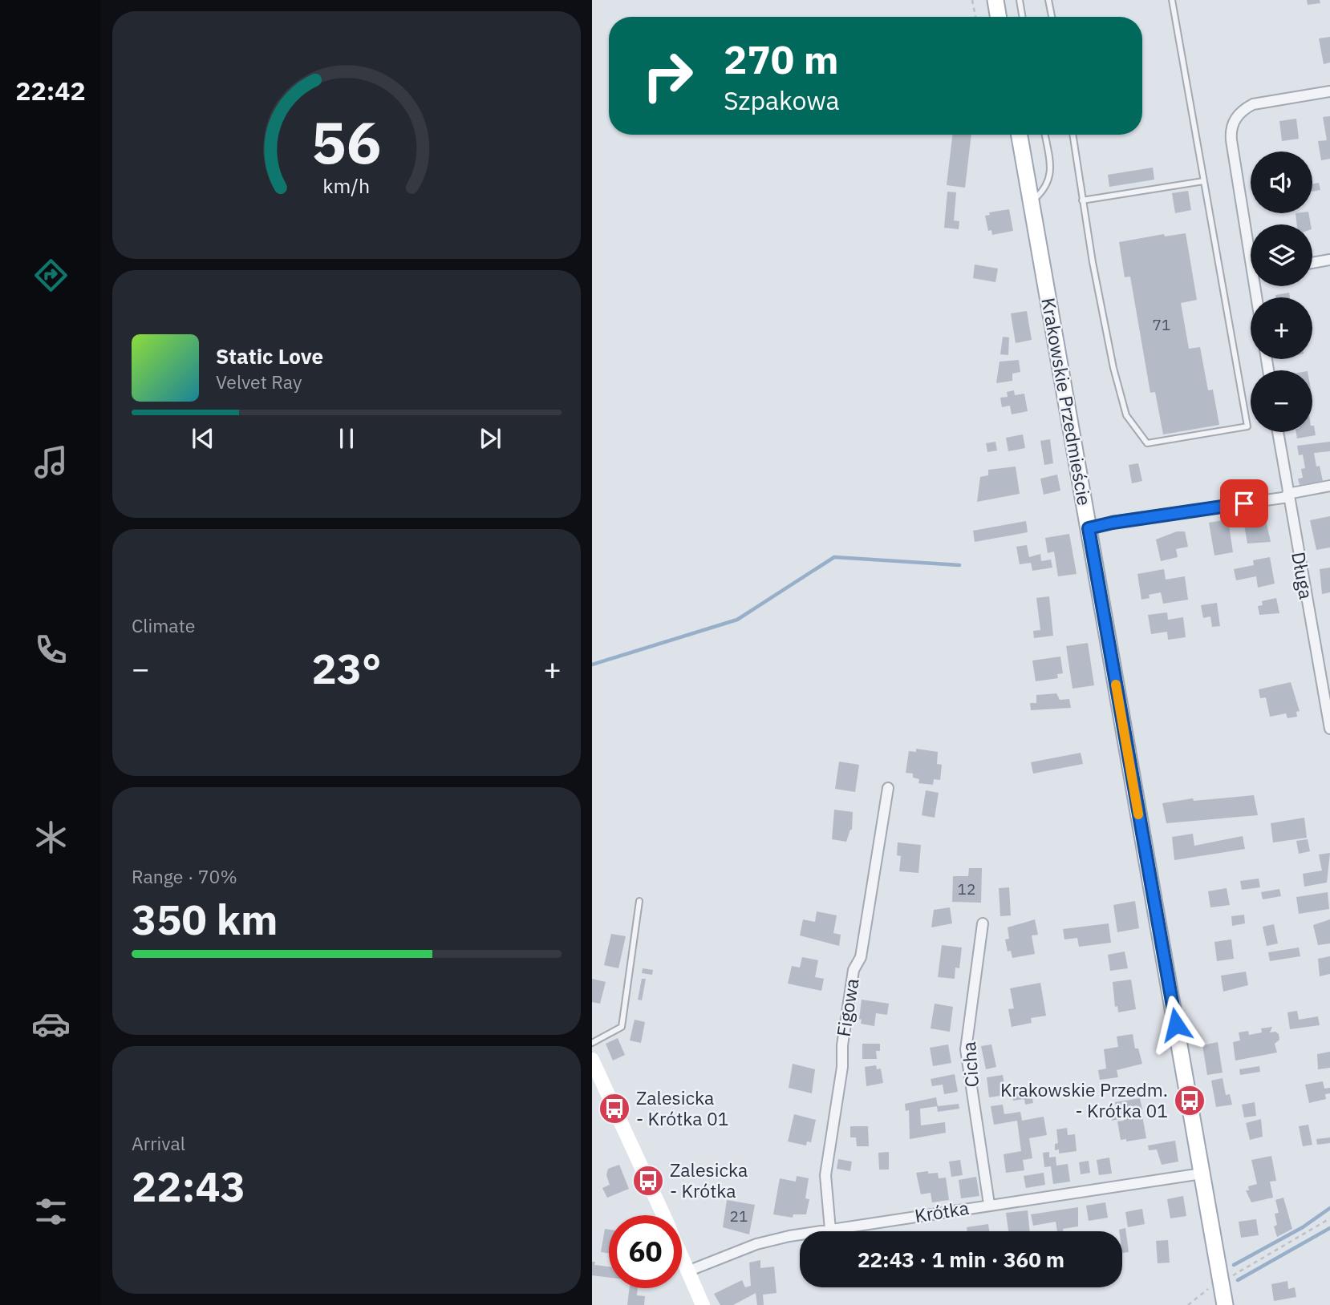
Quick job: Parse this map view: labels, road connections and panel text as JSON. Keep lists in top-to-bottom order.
{
  "streets": {
    "main road": ["Krakowskie Przedmieście"],
    "street": [
      "Długa",
      "Figowa",
      "Cicha",
      "Krótka"
    ]
  },
  "crossings": [
    ["Krakowskie Przedmieście", "Krótka"],
    ["Figowa", "Krótka"],
    ["Cicha", "Krótka"]
  ],
  "places": {
    "bus stop": ["Krakowskie Przedm. - Krótka 01", "Zalesicka - Krótka 01", "Zalesicka - Krótka"]
  },
  "house_numbers": ["71", "12", "21"],
  "page": {
    "tabs": "22:42",
    "turn": ["270 m", "Szpakowa"],
    "map_buttons": ["+", "−"],
    "song": ["Static Love", "Velvet Ray"],
    "tile": [
      "Climate",
      ["Range · 70%", "350 km"],
      ["Arrival", "22:43"]
    ],
    "heat": ["−", "23°", "+"],
    "limit": "60",
    "trip": "22:43 · 1 min · 360 m",
    "gauge": ["56", "km/h"]
  }
}
